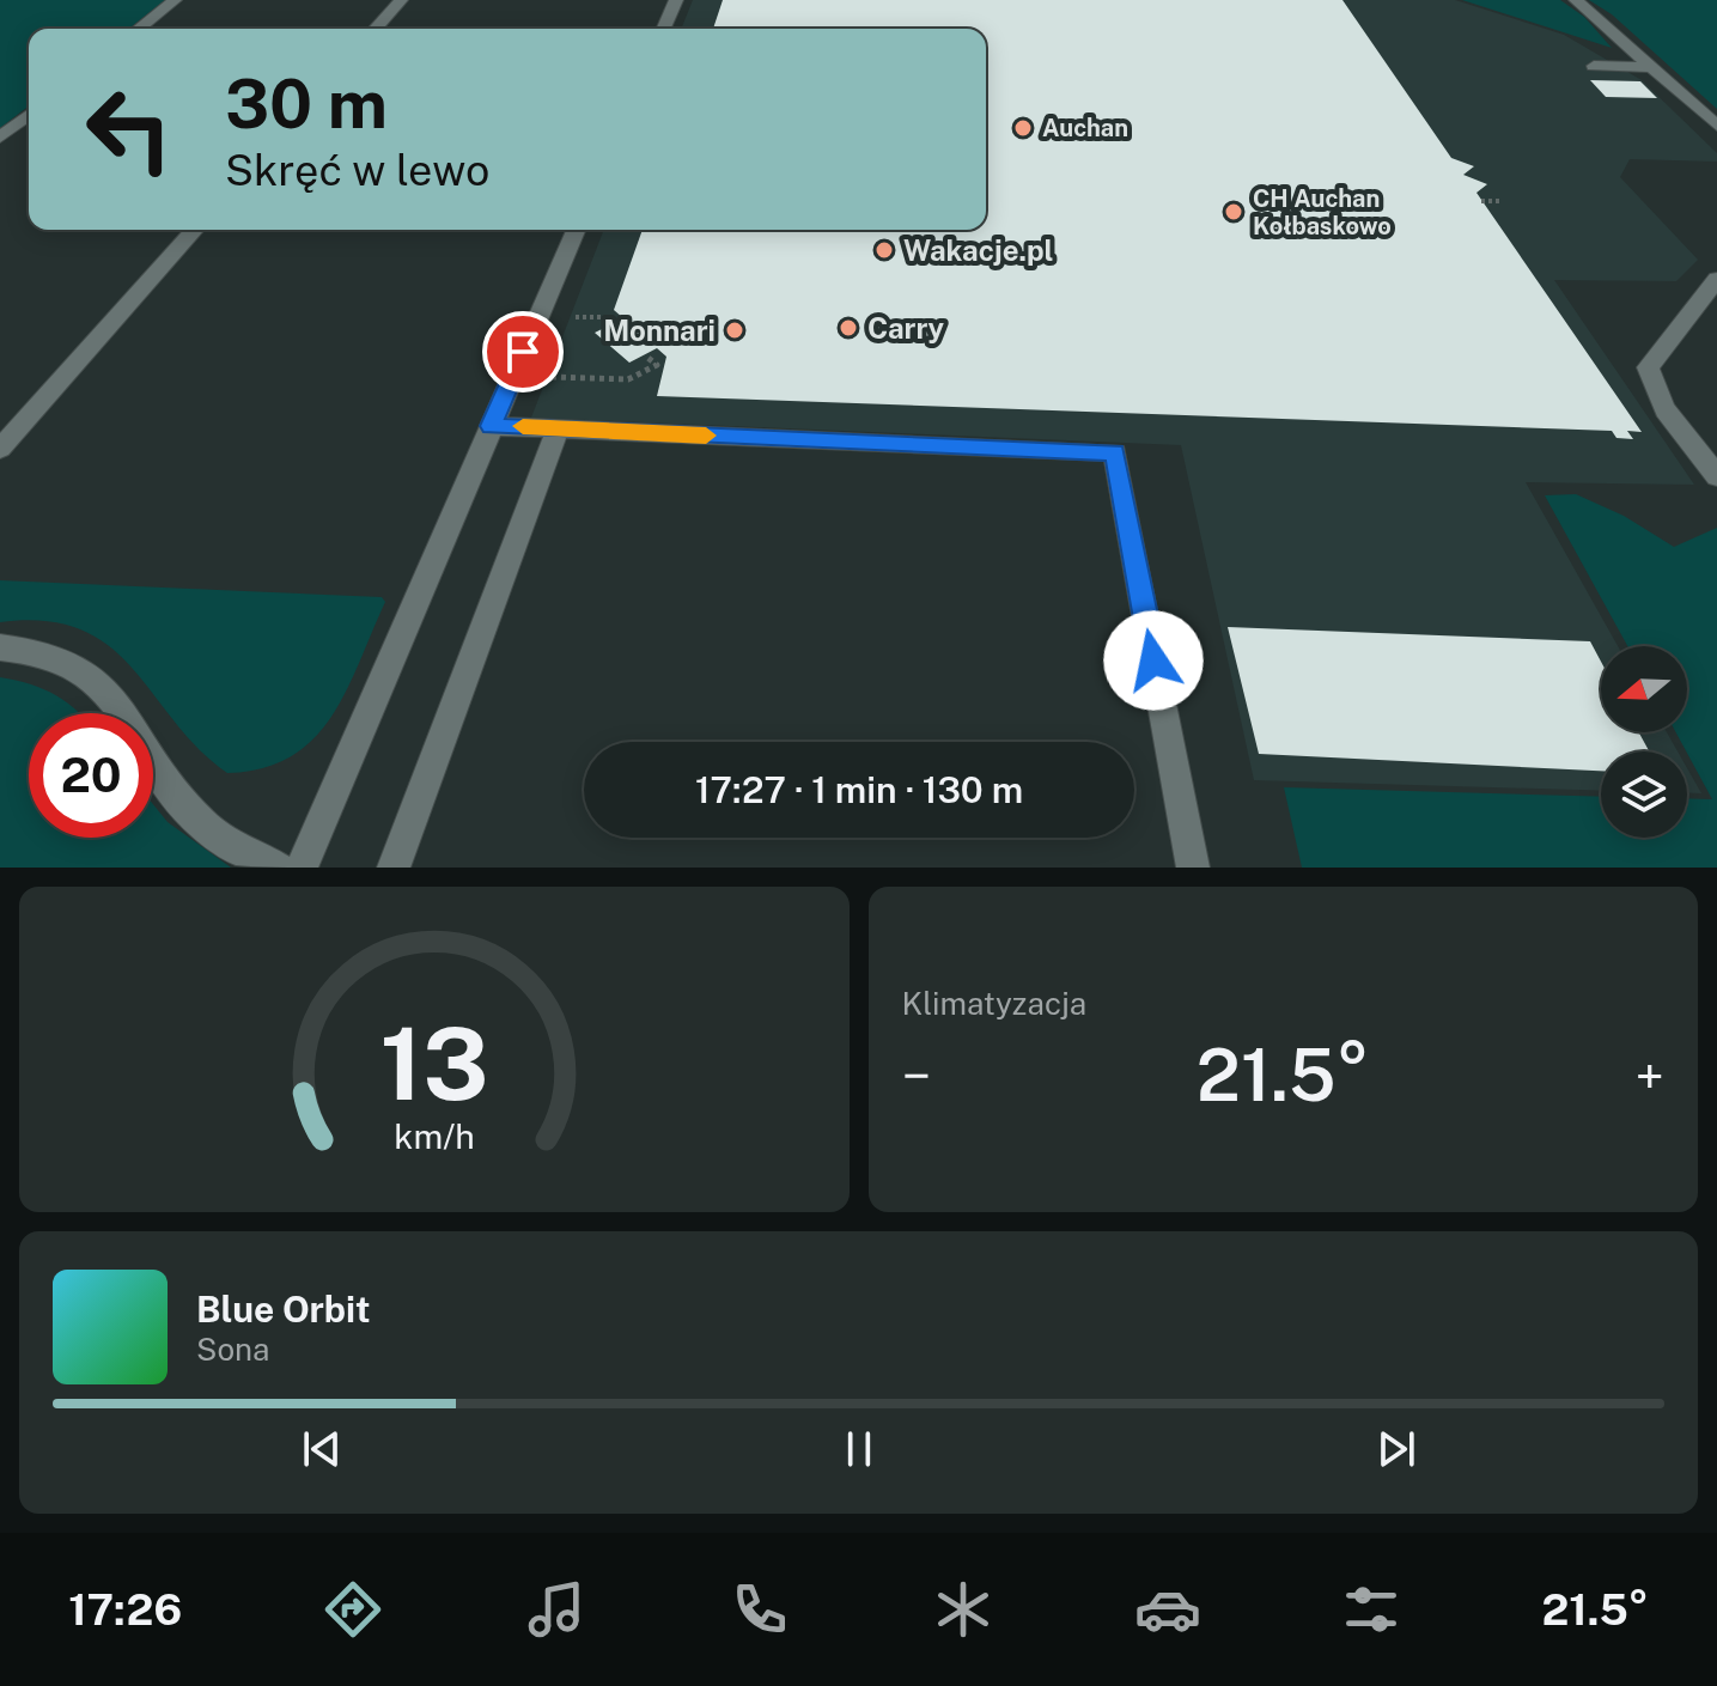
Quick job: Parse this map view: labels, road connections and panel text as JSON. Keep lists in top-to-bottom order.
{
  "places": [
    "Auchan",
    "CH Auchan Kołbaskowo",
    "Wakacje.pl",
    "Carry",
    "Monnari"
  ],
  "north": "left",
  "page": {
    "turn": ["30 m", "Skręć w lewo"],
    "limit": "20",
    "trip": "17:27 · 1 min · 130 m",
    "tile": "Klimatyzacja",
    "heat": ["−", "21.5°", "+"],
    "song": ["Blue Orbit", "Sona"],
    "tabs": ["17:26", "21.5°"],
    "gauge": ["13", "km/h"]
  }
}
